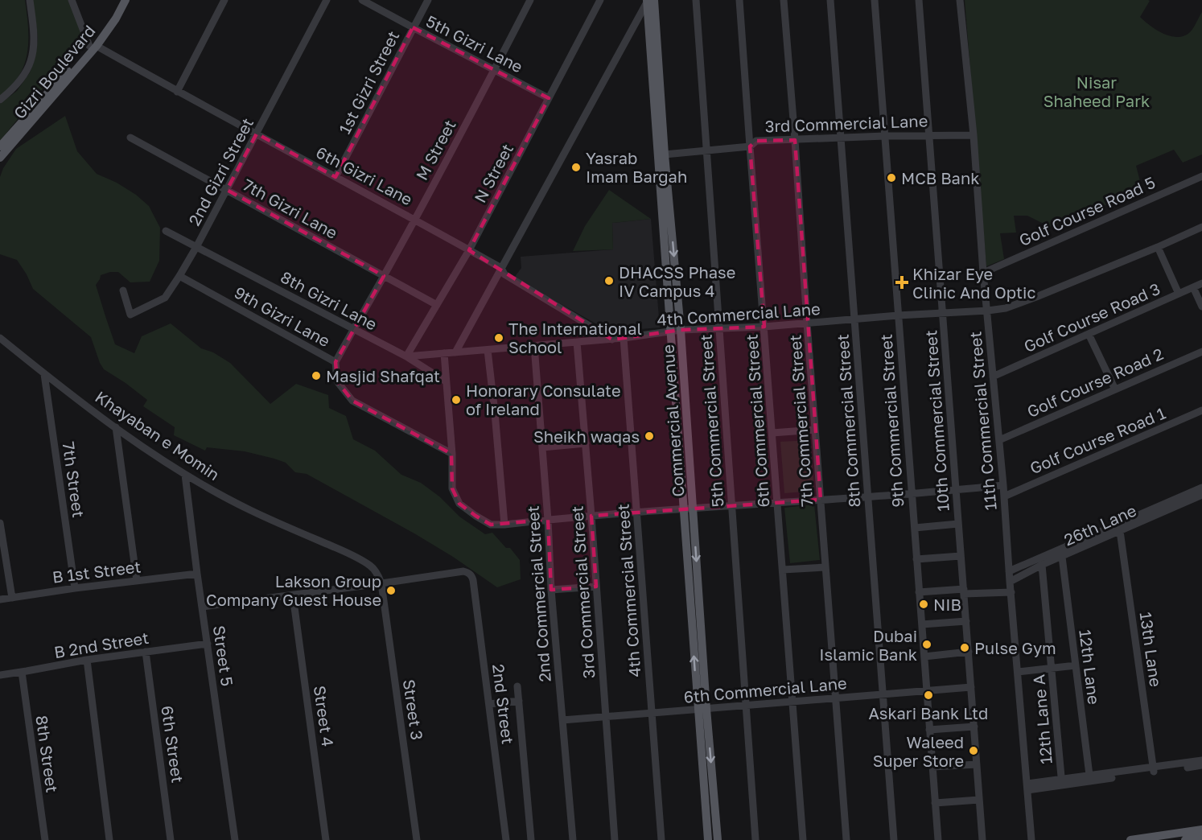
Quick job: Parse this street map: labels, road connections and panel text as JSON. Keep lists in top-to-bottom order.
{
  "streets": {
    "main road": ["Gizri Boulevard", "Commercial Avenue"],
    "street": [
      "5th Gizri Lane",
      "1st Gizri Street",
      "3rd Commercial Lane",
      "M Street",
      "2nd Gizri Street",
      "N Street",
      "6th Gizri Lane",
      "7th Gizri Lane",
      "Golf Course Road 5",
      "8th Gizri Lane",
      "4th Commercial Lane",
      "9th Gizri Lane",
      "Golf Course Road 3",
      "Golf Course Road 2",
      "5th Commercial Street",
      "6th Commercial Street",
      "7th Commercial Street",
      "8th Commercial Street",
      "9th Commercial Street",
      "10th Commercial Street",
      "11th Commercial Street",
      "Khayaban e Momin",
      "Golf Course Road 1",
      "7th Street",
      "26th Lane",
      "B 1st Street",
      "4th Commercial Street",
      "3rd Commercial Street",
      "2nd Commercial Street",
      "B 2nd Street",
      "13th Lane",
      "Street 5",
      "12th Lane",
      "6th Commercial Lane",
      "2nd Street",
      "Street 3",
      "Street 4",
      "12th Lane A",
      "6th Street",
      "8th Street"
    ]
  },
  "crossings": [
    ["5th Gizri Lane", "1st Gizri Street"],
    ["5th Gizri Lane", "M Street"],
    ["5th Gizri Lane", "N Street"],
    ["Gizri Boulevard", "6th Gizri Lane"],
    ["1st Gizri Street", "6th Gizri Lane"],
    ["3rd Commercial Lane", "Commercial Avenue"],
    ["3rd Commercial Lane", "5th Commercial Street"],
    ["3rd Commercial Lane", "6th Commercial Street"],
    ["3rd Commercial Lane", "7th Commercial Street"],
    ["3rd Commercial Lane", "8th Commercial Street"],
    ["3rd Commercial Lane", "9th Commercial Street"],
    ["3rd Commercial Lane", "10th Commercial Street"],
    ["3rd Commercial Lane", "11th Commercial Street"],
    ["M Street", "6th Gizri Lane"],
    ["M Street", "7th Gizri Lane"],
    ["M Street", "8th Gizri Lane"],
    ["M Street", "9th Gizri Lane"],
    ["2nd Gizri Street", "6th Gizri Lane"],
    ["2nd Gizri Street", "7th Gizri Lane"],
    ["2nd Gizri Street", "8th Gizri Lane"],
    ["2nd Gizri Street", "9th Gizri Lane"],
    ["N Street", "6th Gizri Lane"],
    ["N Street", "7th Gizri Lane"],
    ["N Street", "8th Gizri Lane"],
    ["N Street", "4th Commercial Lane"],
    ["6th Gizri Lane", "4th Commercial Lane"],
    ["Golf Course Road 5", "11th Commercial Street"],
    ["8th Gizri Lane", "4th Commercial Lane"],
    ["4th Commercial Lane", "Commercial Avenue"],
    ["4th Commercial Lane", "5th Commercial Street"],
    ["4th Commercial Lane", "6th Commercial Street"],
    ["4th Commercial Lane", "7th Commercial Street"],
    ["4th Commercial Lane", "8th Commercial Street"],
    ["4th Commercial Lane", "9th Commercial Street"],
    ["4th Commercial Lane", "10th Commercial Street"],
    ["4th Commercial Lane", "11th Commercial Street"],
    ["4th Commercial Lane", "4th Commercial Street"],
    ["4th Commercial Lane", "3rd Commercial Street"],
    ["4th Commercial Lane", "2nd Commercial Street"],
    ["Golf Course Road 3", "11th Commercial Street"],
    ["Golf Course Road 2", "11th Commercial Street"],
    ["Commercial Avenue", "6th Commercial Lane"],
    ["5th Commercial Street", "6th Commercial Lane"],
    ["6th Commercial Street", "6th Commercial Lane"],
    ["7th Commercial Street", "6th Commercial Lane"],
    ["8th Commercial Street", "6th Commercial Lane"],
    ["9th Commercial Street", "6th Commercial Lane"],
    ["10th Commercial Street", "6th Commercial Lane"],
    ["11th Commercial Street", "Golf Course Road 1"],
    ["11th Commercial Street", "26th Lane"],
    ["Khayaban e Momin", "7th Street"],
    ["Khayaban e Momin", "Street 5"],
    ["Khayaban e Momin", "2nd Street"],
    ["Khayaban e Momin", "Street 3"],
    ["7th Street", "B 1st Street"],
    ["26th Lane", "13th Lane"],
    ["26th Lane", "12th Lane"],
    ["26th Lane", "12th Lane A"],
    ["B 1st Street", "Street 5"],
    ["4th Commercial Street", "6th Commercial Lane"],
    ["3rd Commercial Street", "6th Commercial Lane"],
    ["2nd Commercial Street", "6th Commercial Lane"],
    ["B 2nd Street", "Street 5"],
    ["B 2nd Street", "6th Street"],
    ["B 2nd Street", "8th Street"],
    ["2nd Street", "Street 3"]
  ],
  "parks": ["Nisar Shaheed Park"],
  "places": {
    "other": [
      "Yasrab Imam Bargah",
      "MCB Bank",
      "DHACSS Phase IV Campus 4",
      "The International School",
      "Masjid Shafqat",
      "Honorary Consulate of Ireland",
      "Sheikh waqas",
      "Lakson Group Company Guest House",
      "NIB",
      "Dubai Islamic Bank",
      "Pulse Gym",
      "Askari Bank Ltd",
      "Waleed Super Store"
    ],
    "health": ["Khizar Eye Clinic And Optic"]
  }
}
